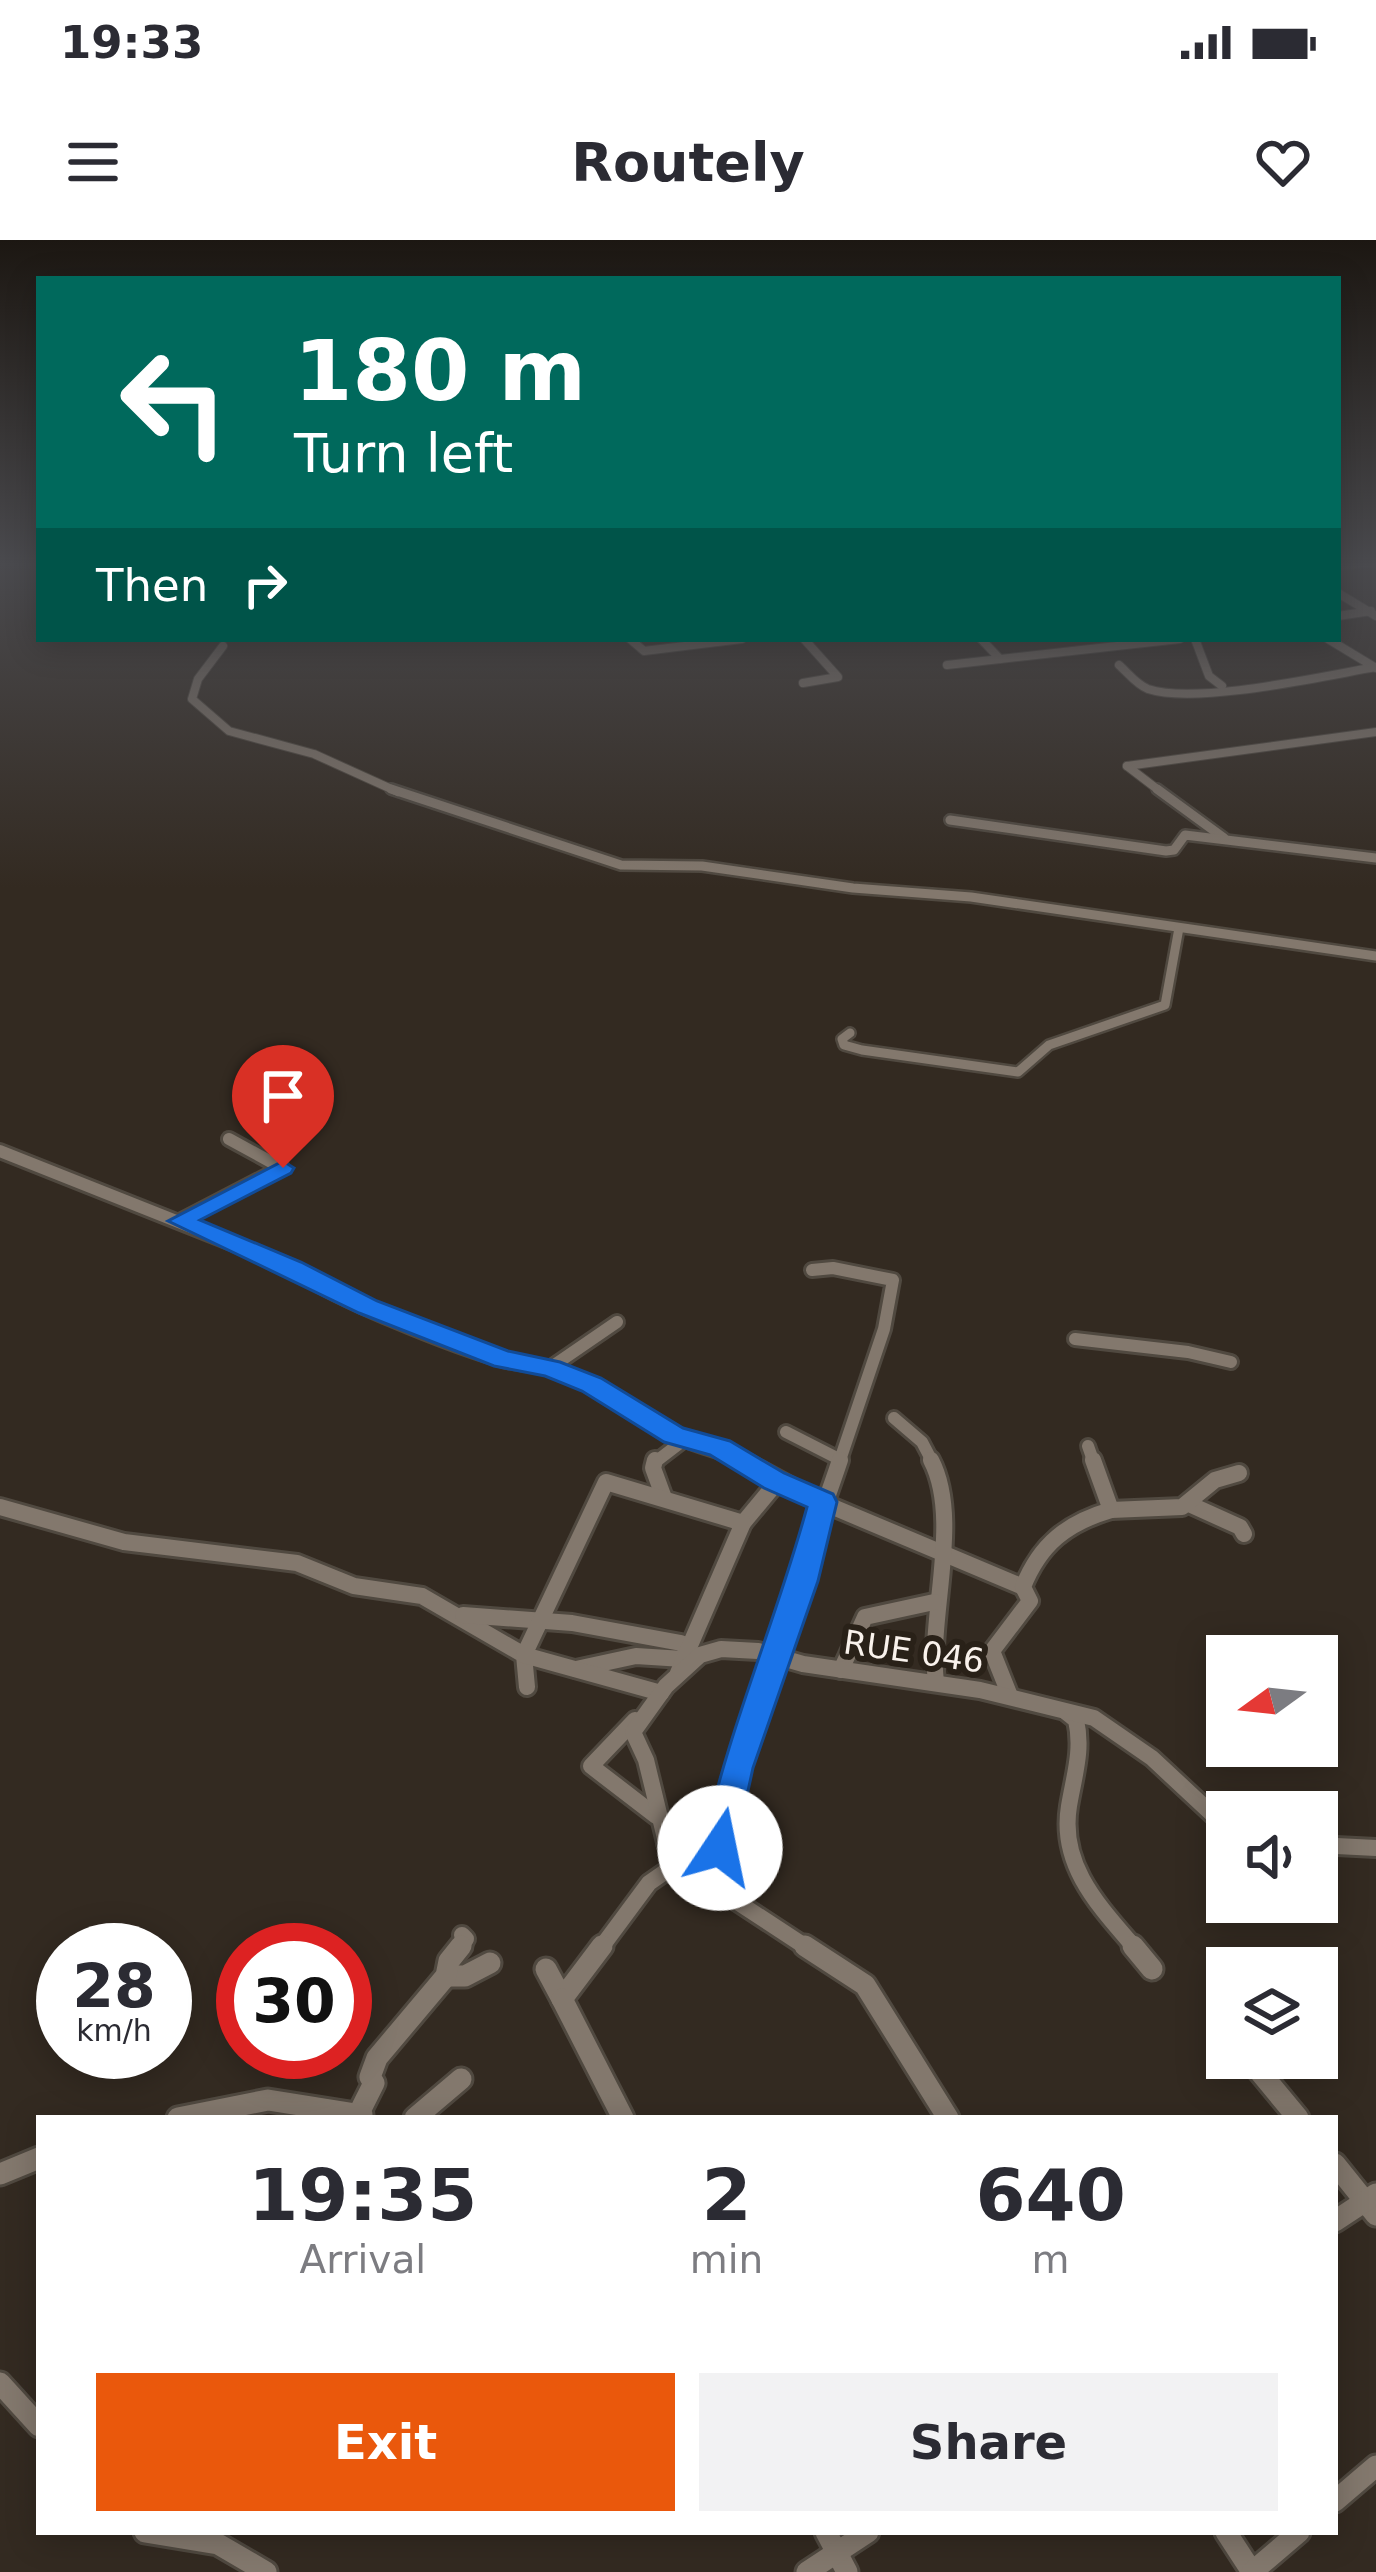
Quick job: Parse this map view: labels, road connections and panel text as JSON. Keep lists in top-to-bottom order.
{
  "streets": {
    "street": ["RUE 046"]
  },
  "north": "left",
  "page": {
    "status": "19:33",
    "header": "Routely",
    "turn": ["180 m", "Turn left"],
    "then": "Then",
    "speed": "28 km/h",
    "limit": "30",
    "eta": [
      "19:35",
      "Arrival",
      "2",
      "min",
      "640",
      "m"
    ],
    "buttons": ["Exit", "Share"]
  }
}
